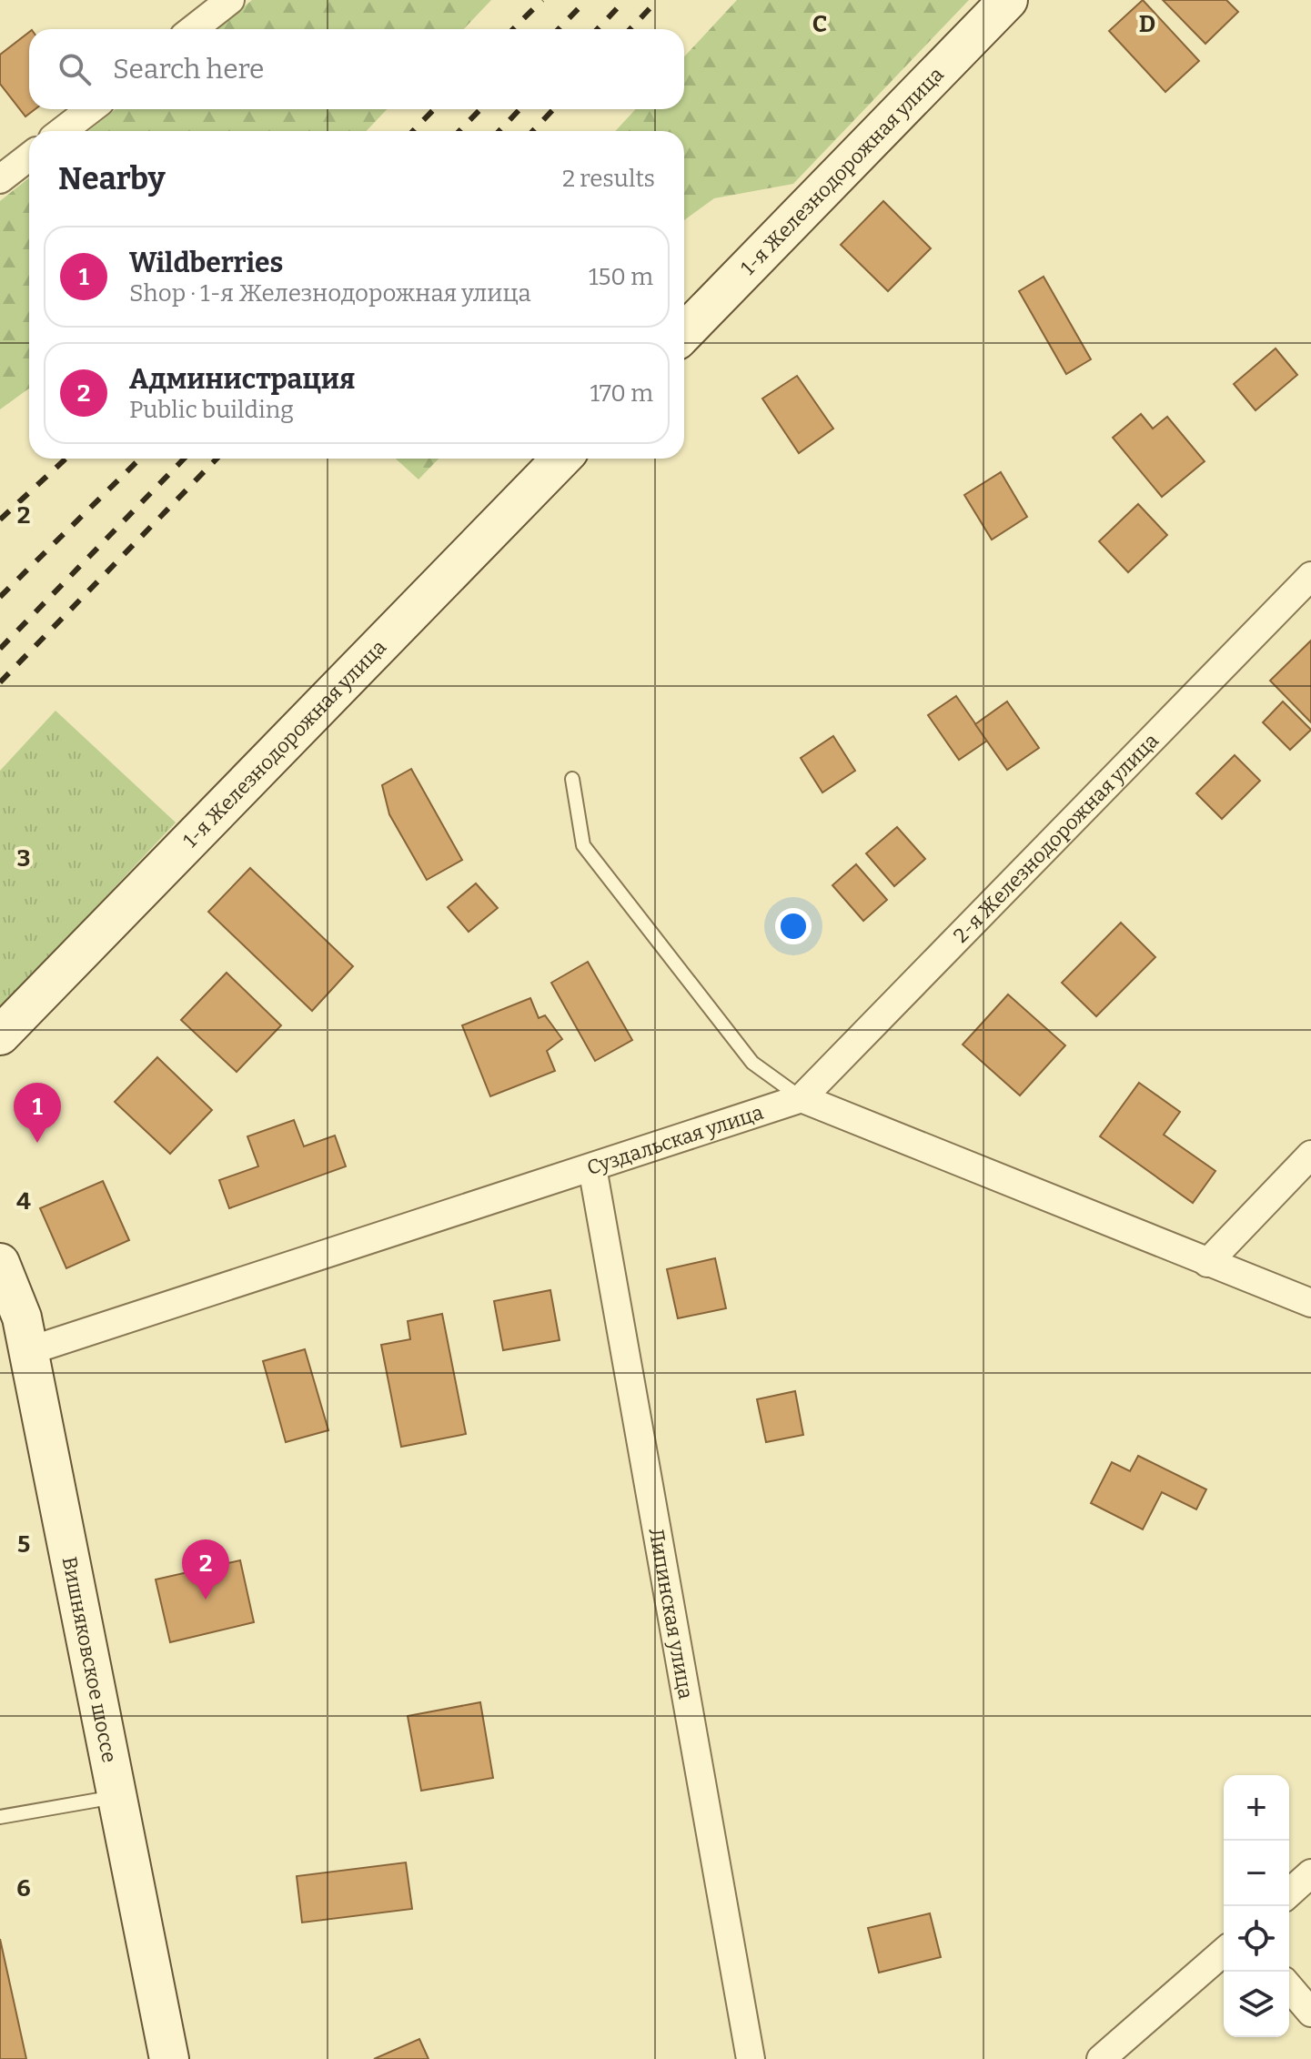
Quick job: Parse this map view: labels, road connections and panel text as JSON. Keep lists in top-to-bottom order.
{
  "streets": {
    "street": [
      "1-я Железнодорожная улица",
      "2-я Железнодорожная улица",
      "Суздальская улица",
      "Липинская улица",
      "Вишняковское шоссе"
    ]
  },
  "crossings": [
    ["2-я Железнодорожная улица", "Суздальская улица"],
    ["Суздальская улица", "Липинская улица"],
    ["Суздальская улица", "Вишняковское шоссе"]
  ],
  "page": {
    "search": "Search here",
    "heading": ["Nearby", "2 results"],
    "list": [
      {
        "mark": "1",
        "name": "Wildberries",
        "note": "Shop · 1-я Железнодорожная улица",
        "value": "150 m"
      },
      {
        "mark": "2",
        "name": "Администрация",
        "note": "Public building",
        "value": "170 m"
      }
    ],
    "pins": ["1", "2"],
    "map_buttons": ["+", "−"]
  },
  "grid": {
    "columns": ["C", "D"],
    "rows": [
      "2",
      "3",
      "4",
      "5",
      "6"
    ]
  }
}
